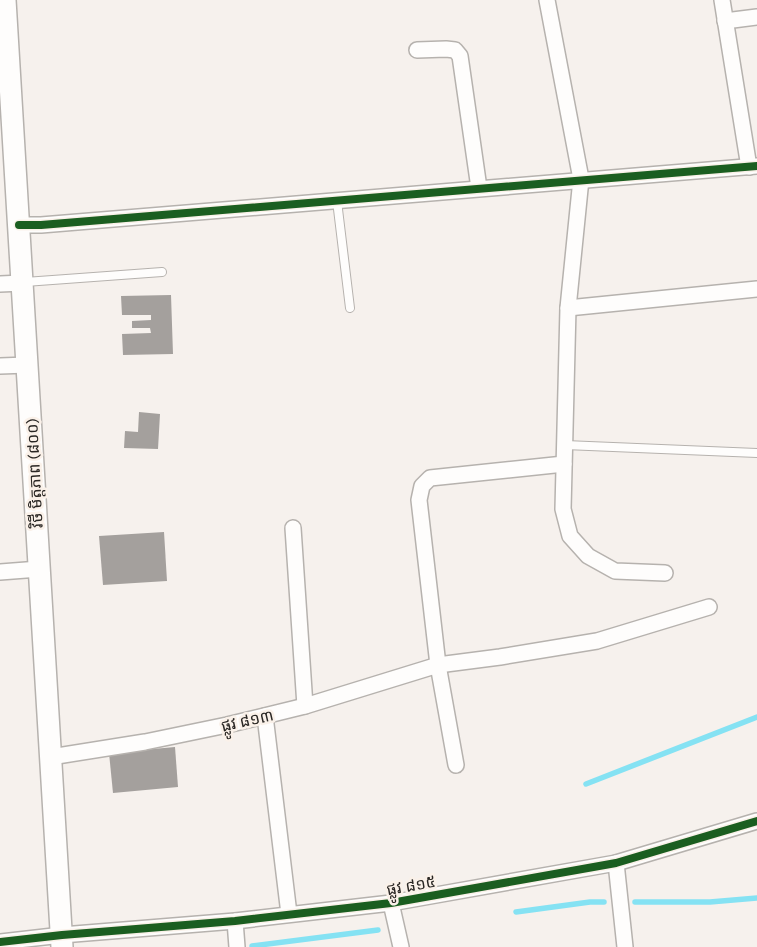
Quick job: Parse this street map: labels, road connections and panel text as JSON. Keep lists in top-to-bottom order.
{
  "streets": {
    "main road": ["វិថី មិត្តភាព (៨០០)"],
    "street": ["ផ្លូវ ៨១៣", "ផ្លូវ ៨១៥"]
  },
  "crossings": [
    ["វិថី មិត្តភាព (៨០០)", "ផ្លូវ ៨១៣"],
    ["វិថី មិត្តភាព (៨០០)", "ផ្លូវ ៨១៥"]
  ]
}
